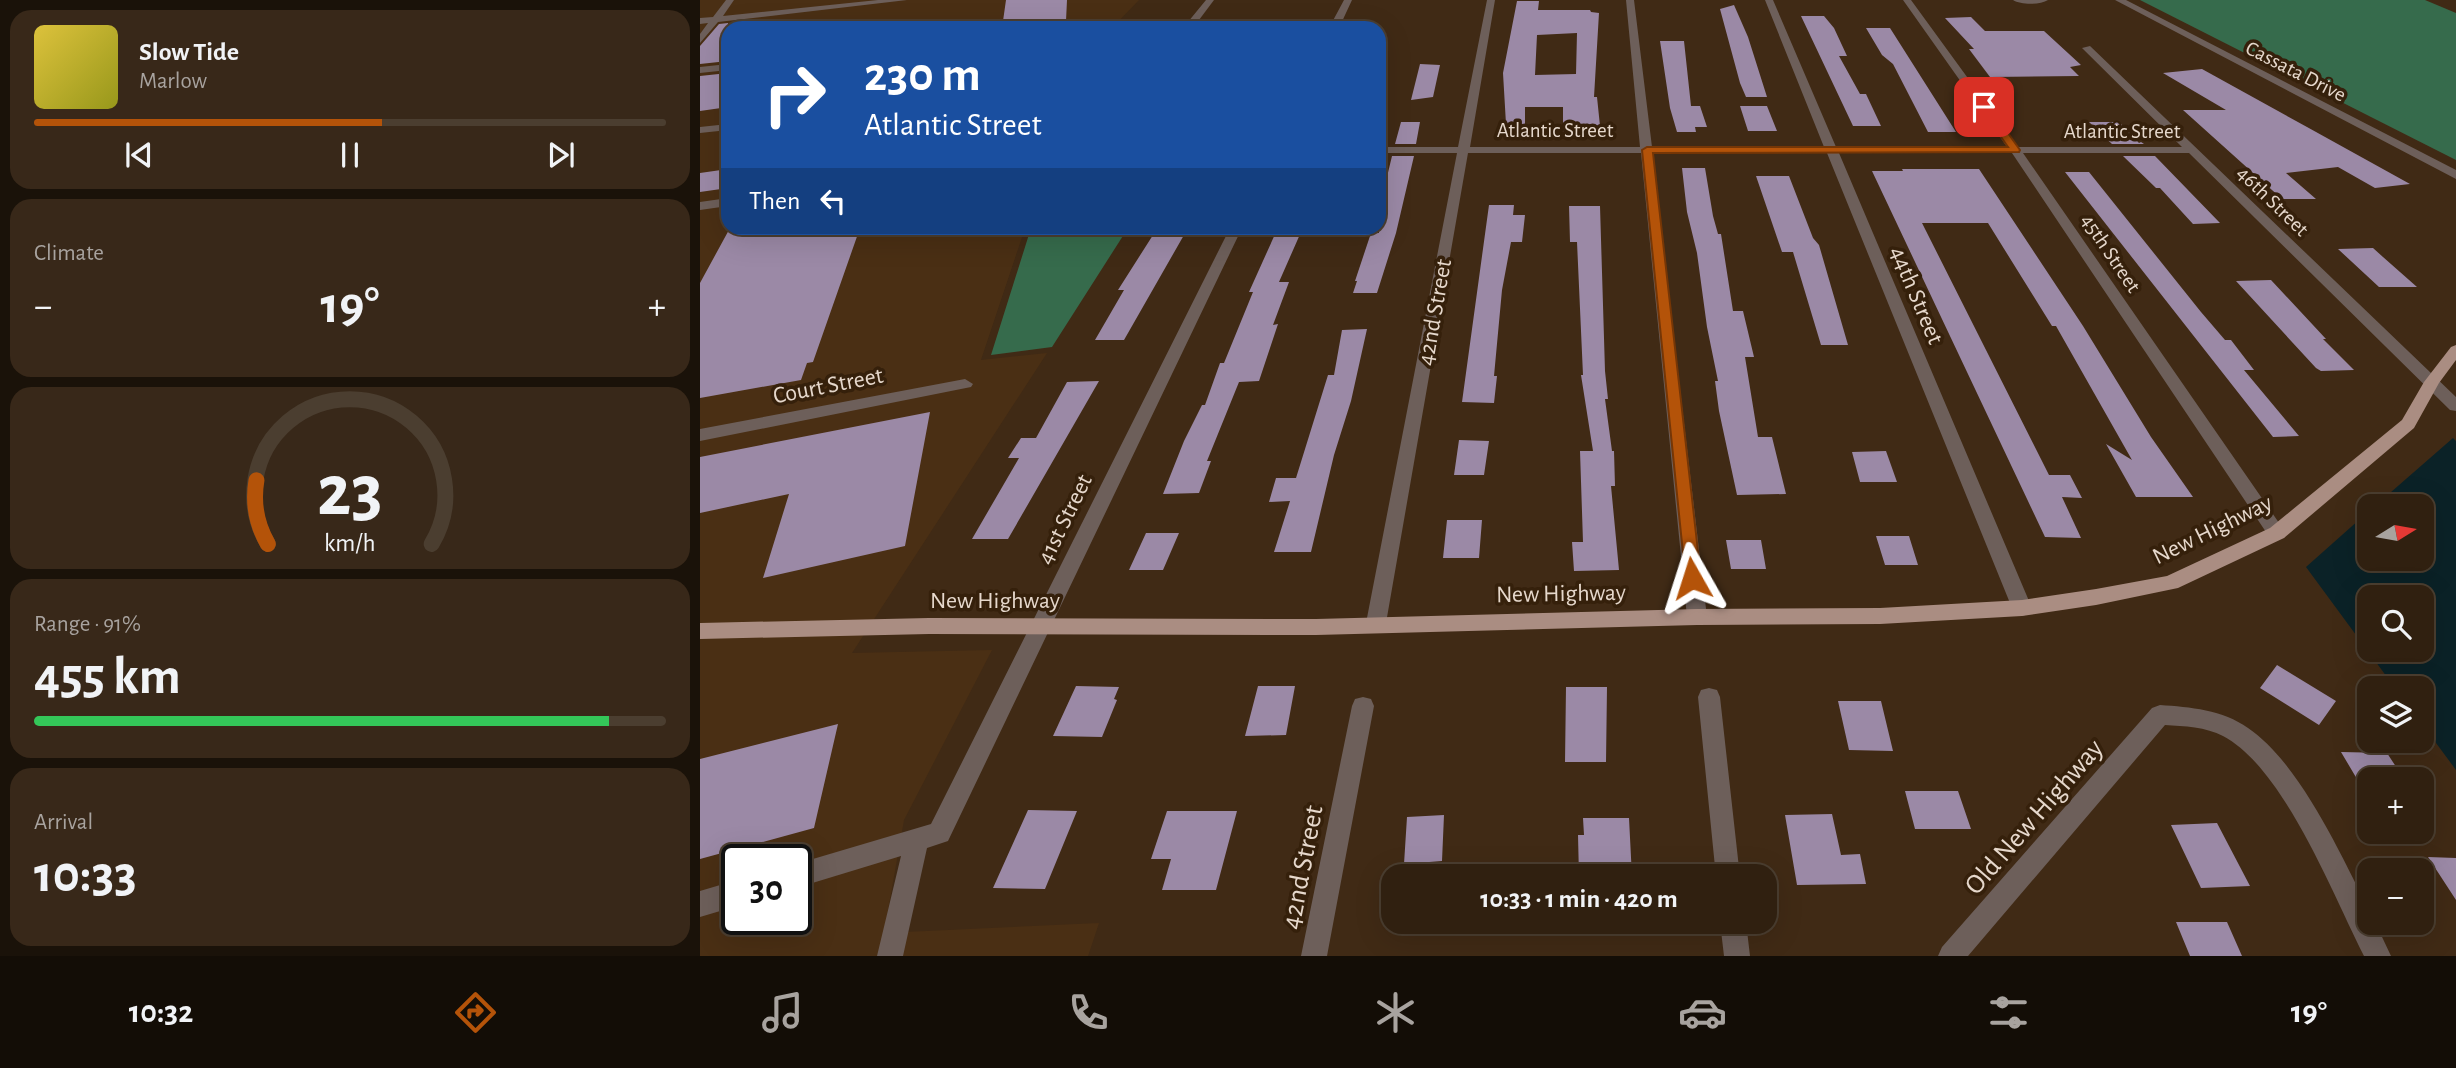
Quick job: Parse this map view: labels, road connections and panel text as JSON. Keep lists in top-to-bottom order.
{
  "streets": {
    "main road": ["New Highway"],
    "street": [
      "Cassata Drive",
      "Atlantic Street",
      "46th Street",
      "45th Street",
      "44th Street",
      "42nd Street",
      "Court Street",
      "41st Street",
      "Old New Highway"
    ]
  },
  "crossings": [
    ["Atlantic Street", "46th Street"],
    ["Atlantic Street", "45th Street"],
    ["Atlantic Street", "44th Street"],
    ["Atlantic Street", "42nd Street"],
    ["46th Street", "New Highway"],
    ["45th Street", "New Highway"],
    ["44th Street", "New Highway"],
    ["42nd Street", "New Highway"],
    ["41st Street", "New Highway"]
  ],
  "north": "right",
  "page": {
    "turn": ["230 m", "Atlantic Street"],
    "song": ["Slow Tide", "Marlow"],
    "then": "Then",
    "tile": [
      "Climate",
      ["Range · 91%", "455 km"],
      ["Arrival", "10:33"]
    ],
    "heat": ["−", "19°", "+"],
    "map_buttons": ["+", "−"],
    "limit": "30",
    "trip": "10:33 · 1 min · 420 m",
    "tabs": ["10:32", "19°"],
    "gauge": ["23", "km/h"]
  }
}
